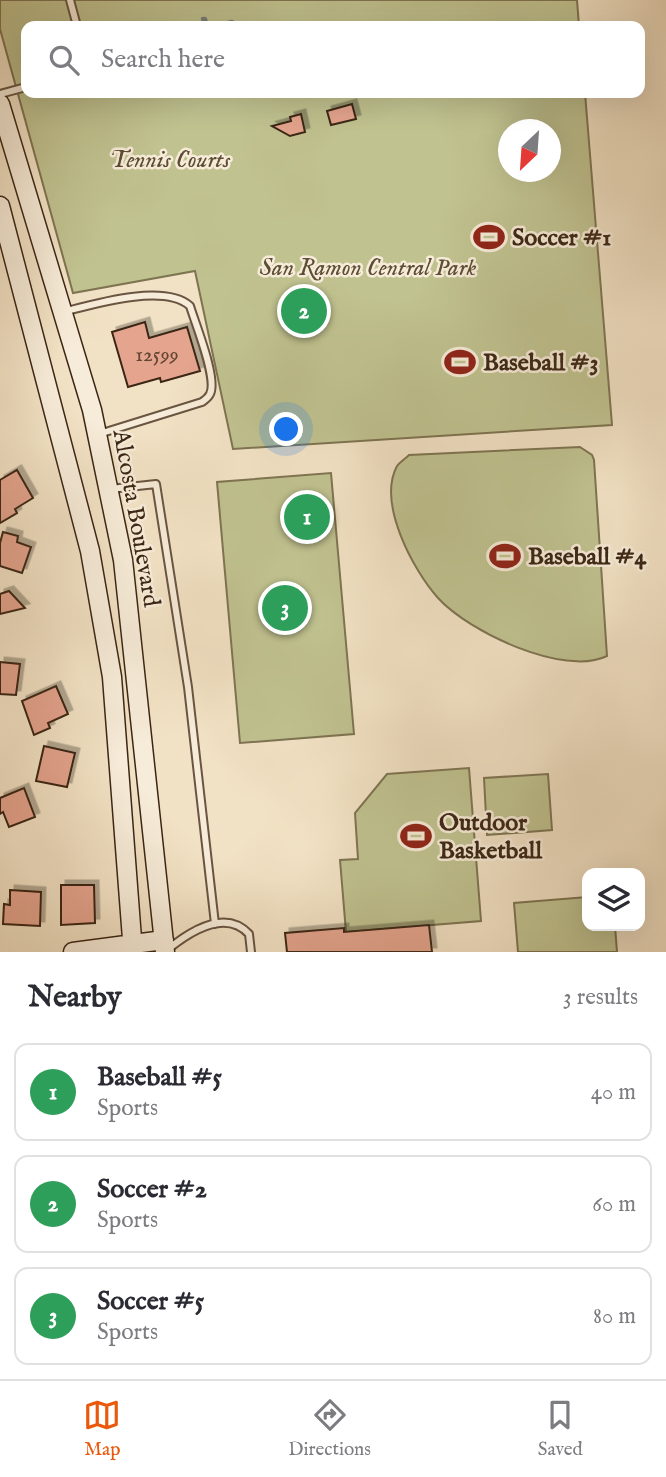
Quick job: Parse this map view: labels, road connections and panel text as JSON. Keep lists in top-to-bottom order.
{
  "streets": {
    "main road": ["Alcosta Boulevard"]
  },
  "parks": ["Tennis Courts", "San Ramon Central Park"],
  "places": {
    "sports": [
      "Soccer #1",
      "Baseball #3",
      "Baseball #4",
      "Outdoor Basketball"
    ]
  },
  "house_numbers": ["12599"],
  "north": "bottom left",
  "page": {
    "search": "Search here",
    "pins": ["2", "1", "3"],
    "heading": ["Nearby", "3 results"],
    "list": [
      {
        "mark": "1",
        "name": "Baseball #5",
        "note": "Sports",
        "value": "40 m"
      },
      {
        "mark": "2",
        "name": "Soccer #2",
        "note": "Sports",
        "value": "60 m"
      },
      {
        "mark": "3",
        "name": "Soccer #5",
        "note": "Sports",
        "value": "80 m"
      }
    ],
    "nav": ["Map", "Directions", "Saved"]
  }
}
